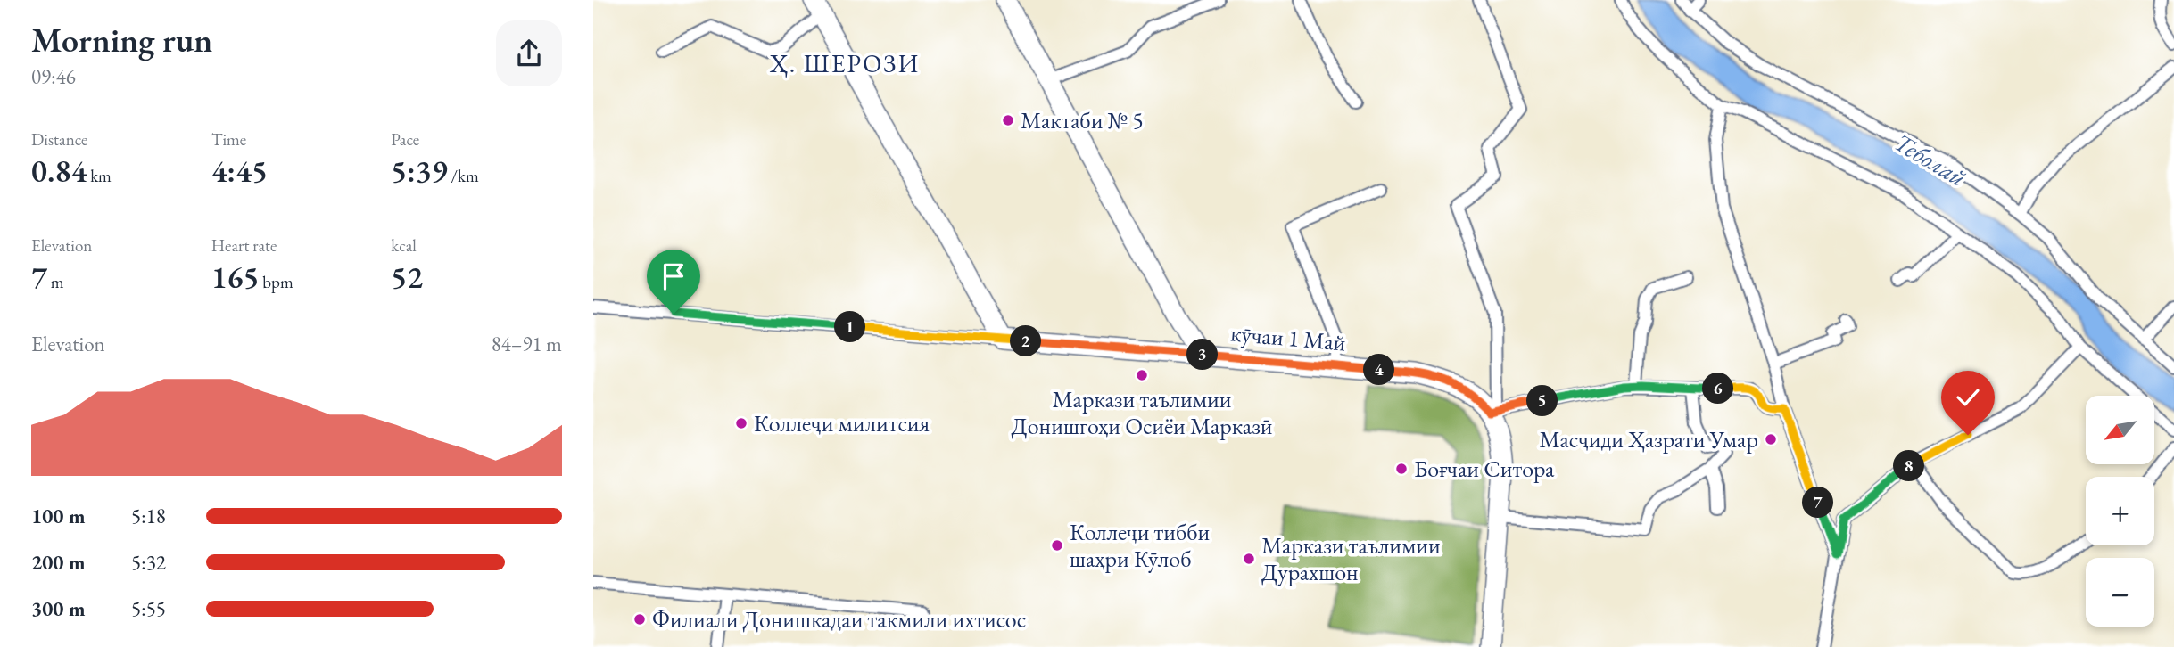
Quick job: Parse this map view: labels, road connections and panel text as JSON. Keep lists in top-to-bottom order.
{
  "streets": {
    "main road": ["кӯчаи 1 Май"]
  },
  "districts": ["Ҳ. ШЕРОЗИ"],
  "water": ["Теболай"],
  "places": [
    "Мактаби № 5",
    "Маркази таълимии Донишгоҳи Осиёи Марказӣ",
    "Коллеҷи милитсия",
    "Масҷиди Ҳазрати Умар",
    "Боғчаи Ситора",
    "Коллеҷи тибби шаҳри Кӯлоб",
    "Маркази таълимии Дурахшон",
    "Филиали Донишкадаи такмили ихтисос"
  ],
  "north": "bottom left",
  "page": {
    "heading": ["Morning run", "09:46"],
    "stats": [
      ["Distance", "0.84 km"],
      ["Time", "4:45"],
      ["Pace", "5:39 /km"],
      ["Elevation", "7 m"],
      ["Heart rate", "165 bpm"],
      ["kcal", "52"]
    ],
    "pins": [
      "1",
      "2",
      "3",
      "4",
      "6",
      "5",
      "8",
      "7"
    ],
    "chart": ["Elevation", "84–91 m"],
    "map_buttons": ["+", "−"],
    "list": [
      {
        "name": "100 m",
        "note": "5:18"
      },
      {
        "name": "200 m",
        "note": "5:32"
      },
      {
        "name": "300 m",
        "note": "5:55"
      }
    ]
  }
}
